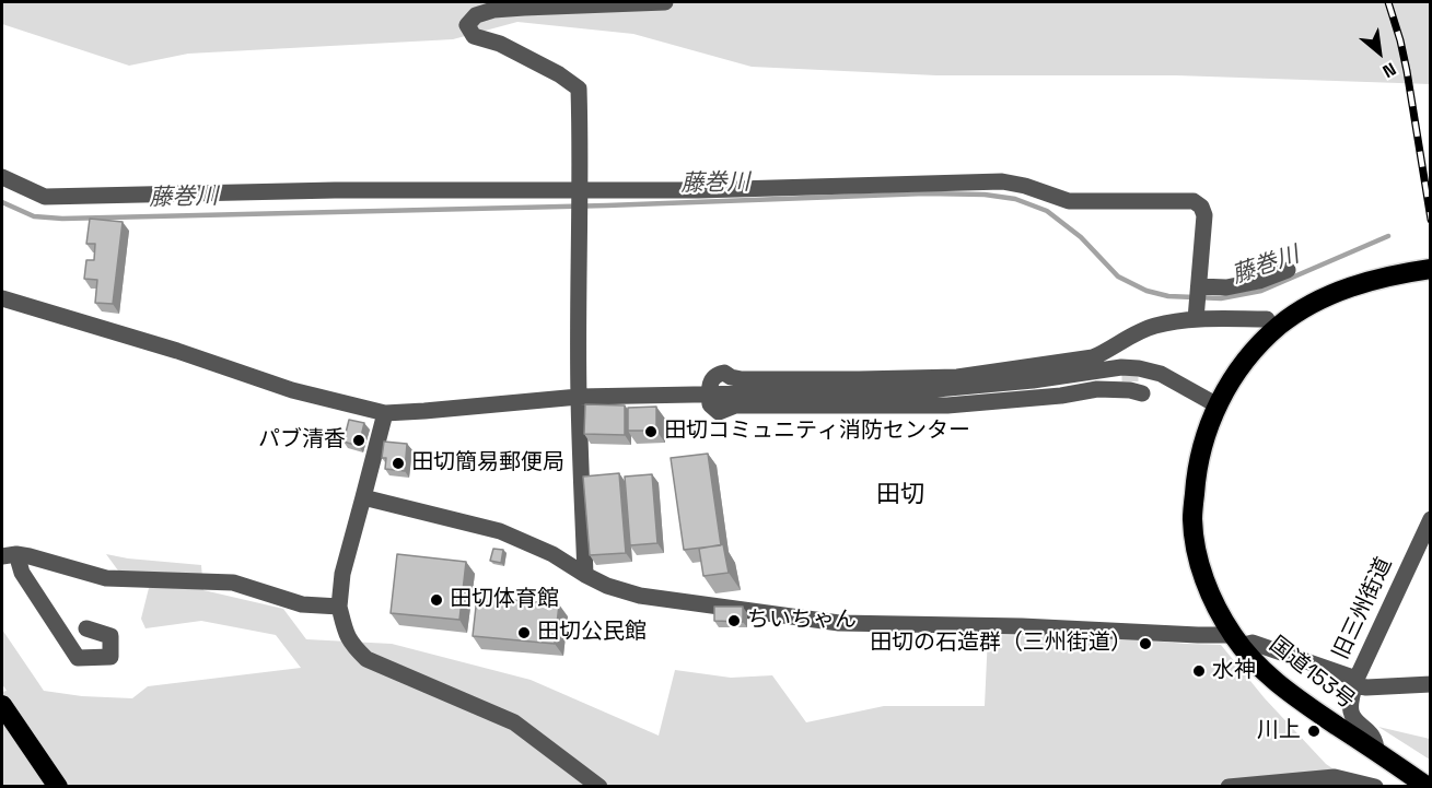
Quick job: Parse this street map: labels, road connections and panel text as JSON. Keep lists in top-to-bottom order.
{
  "streets": {
    "highway": ["国道153号"],
    "street": ["旧三州街道"]
  },
  "crossings": [
    ["旧三州街道", "国道153号"]
  ],
  "districts": ["田切"],
  "water": ["藤巻川"],
  "places": [
    "田切コミュニティ消防センター",
    "パブ清香",
    "田切簡易郵便局",
    "田切体育館",
    "ちいちゃん",
    "田切公民館",
    "田切の石造群（三州街道）",
    "水神",
    "川上"
  ],
  "north": "bottom right"
}
